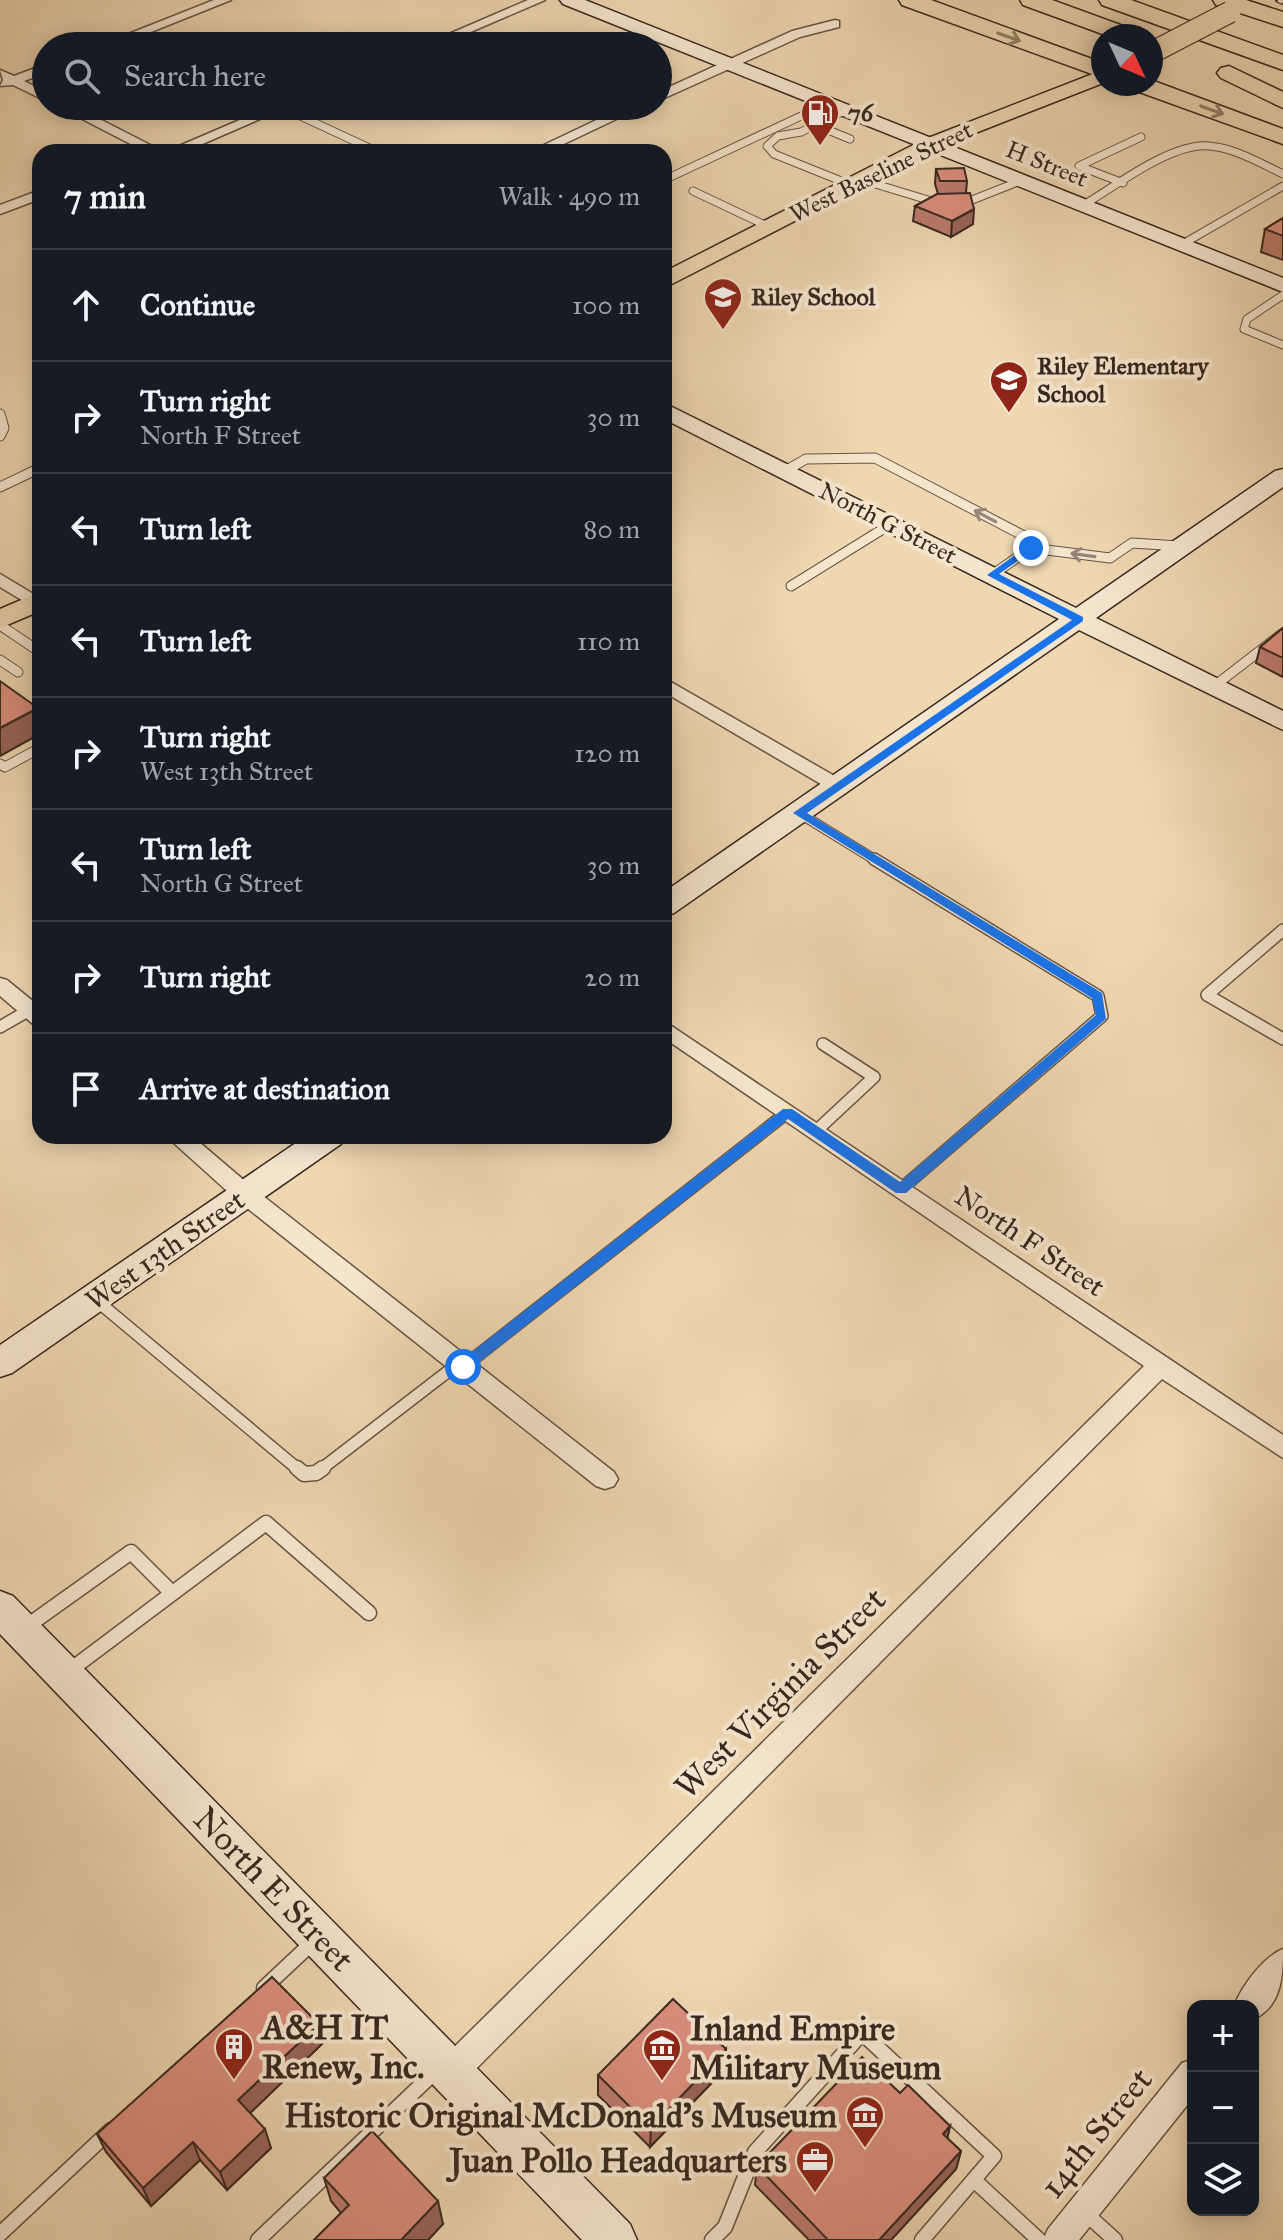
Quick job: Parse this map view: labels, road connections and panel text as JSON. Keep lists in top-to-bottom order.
{
  "streets": {
    "main road": ["West Baseline Street"],
    "street": [
      "H Street",
      "North G Street",
      "North F Street",
      "West 13th Street",
      "West Virginia Street",
      "North E Street",
      "14th Street"
    ]
  },
  "crossings": [
    ["H Street", "West Baseline Street"],
    ["North F Street", "West Virginia Street"],
    ["West Virginia Street", "North E Street"]
  ],
  "places": {
    "fuel station": ["76"],
    "school or university": ["Riley School", "Riley Elementary School"],
    "building": ["A&H IT Renew, Inc."],
    "museum": ["Inland Empire Military Museum", "Historic Original McDonald's Museum"],
    "office": ["Juan Pollo Headquarters"]
  },
  "north": "bottom right",
  "page": {
    "search": "Search here",
    "heading": ["7 min", "Walk · 490 m"],
    "list": [
      ["Continue", "100 m"],
      ["Turn right", "North F Street", "30 m"],
      ["Turn left", "80 m"],
      ["Turn left", "110 m"],
      ["Turn right", "West 13th Street", "120 m"],
      ["Turn left", "North G Street", "30 m"],
      ["Turn right", "20 m"],
      "Arrive at destination"
    ],
    "map_buttons": ["+", "−"]
  }
}
